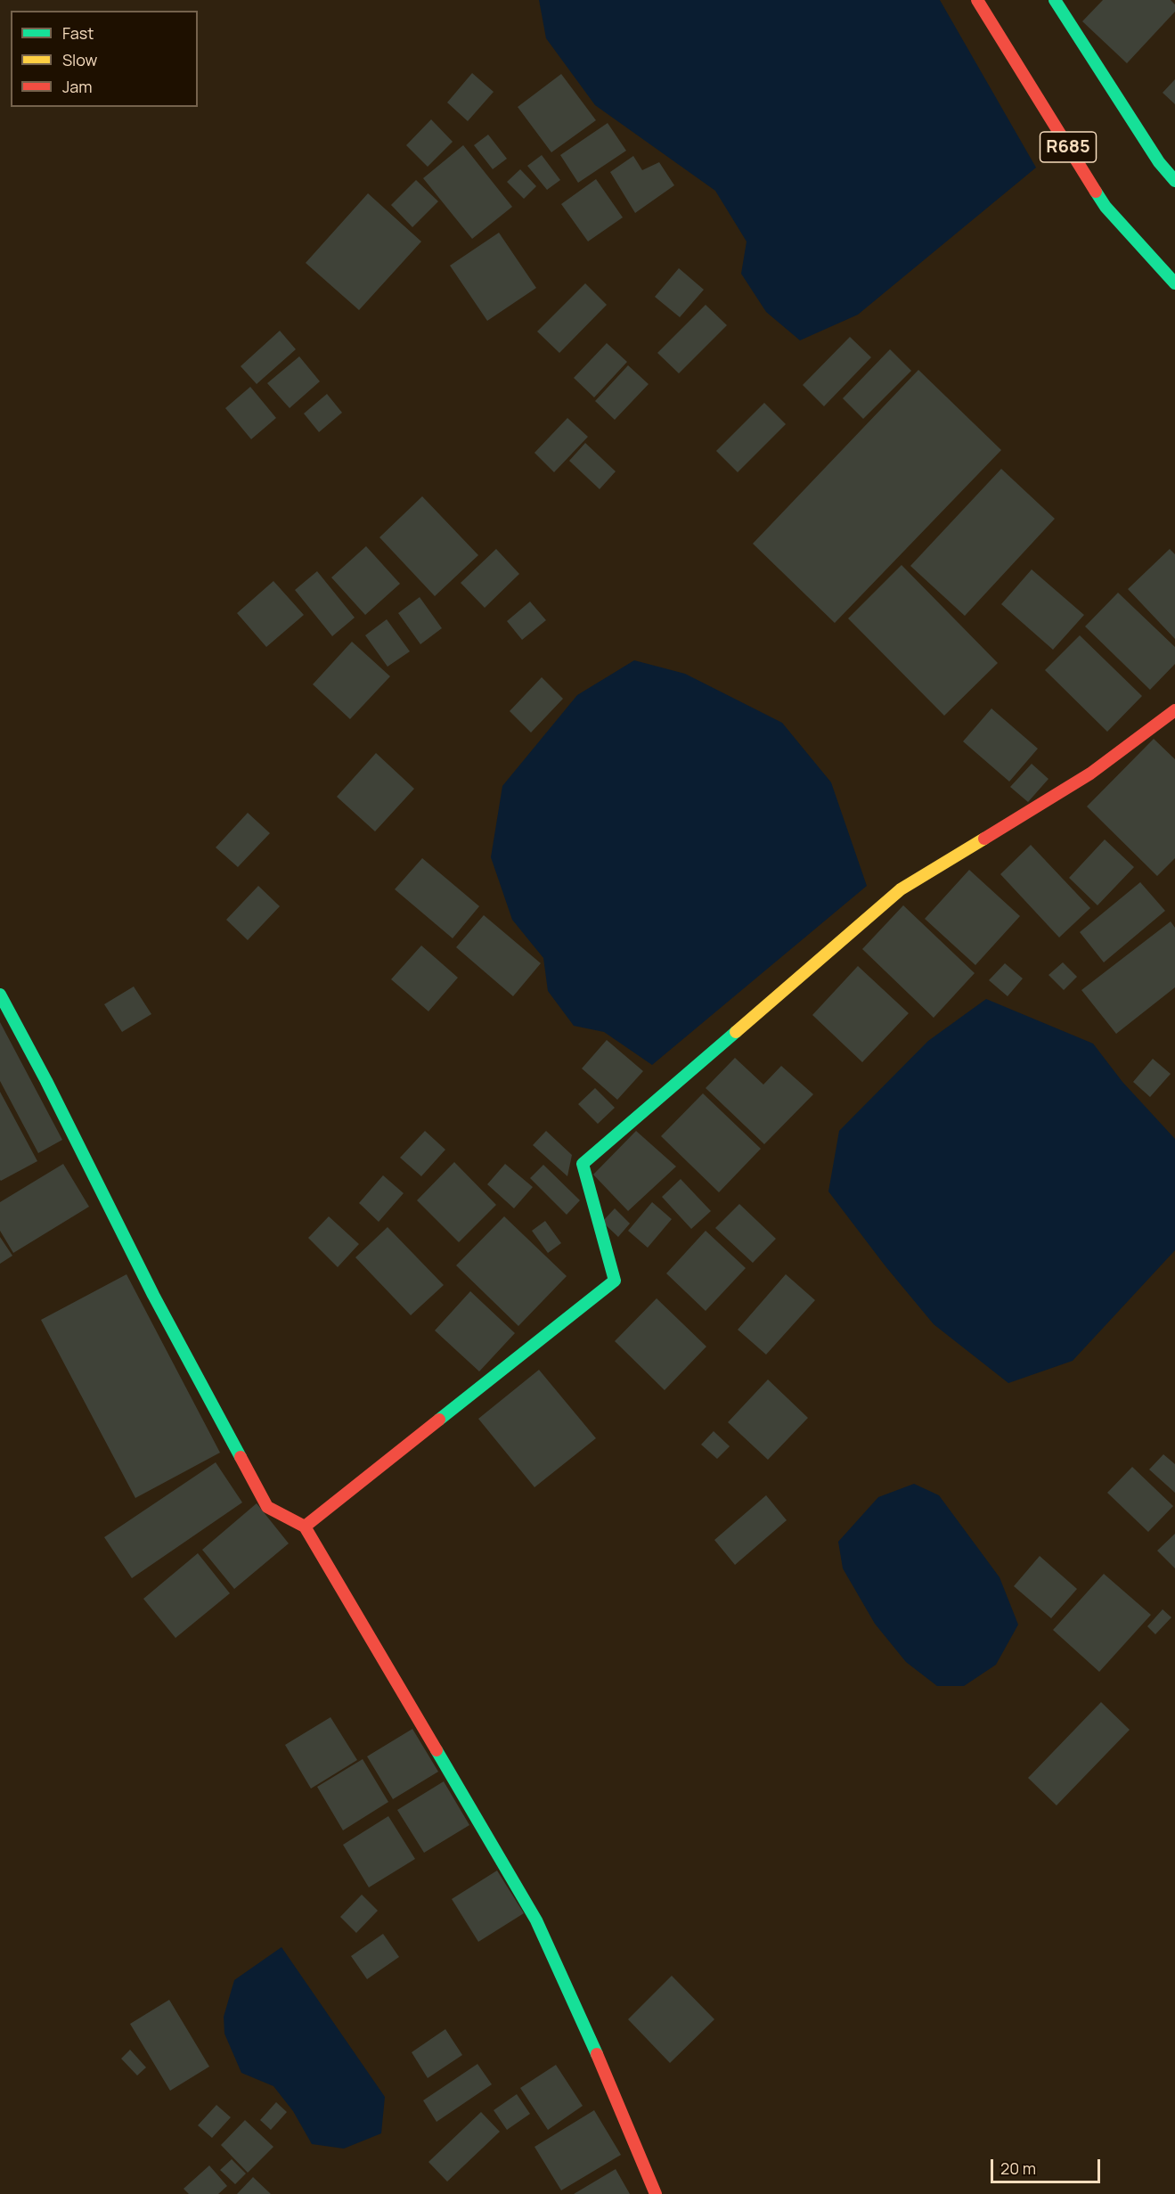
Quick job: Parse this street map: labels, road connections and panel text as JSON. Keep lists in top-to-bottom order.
{
  "streets": {
    "street": ["R685"]
  },
  "legend": ["Fast", "Slow", "Jam"],
  "scale_bar": "20 m"
}
